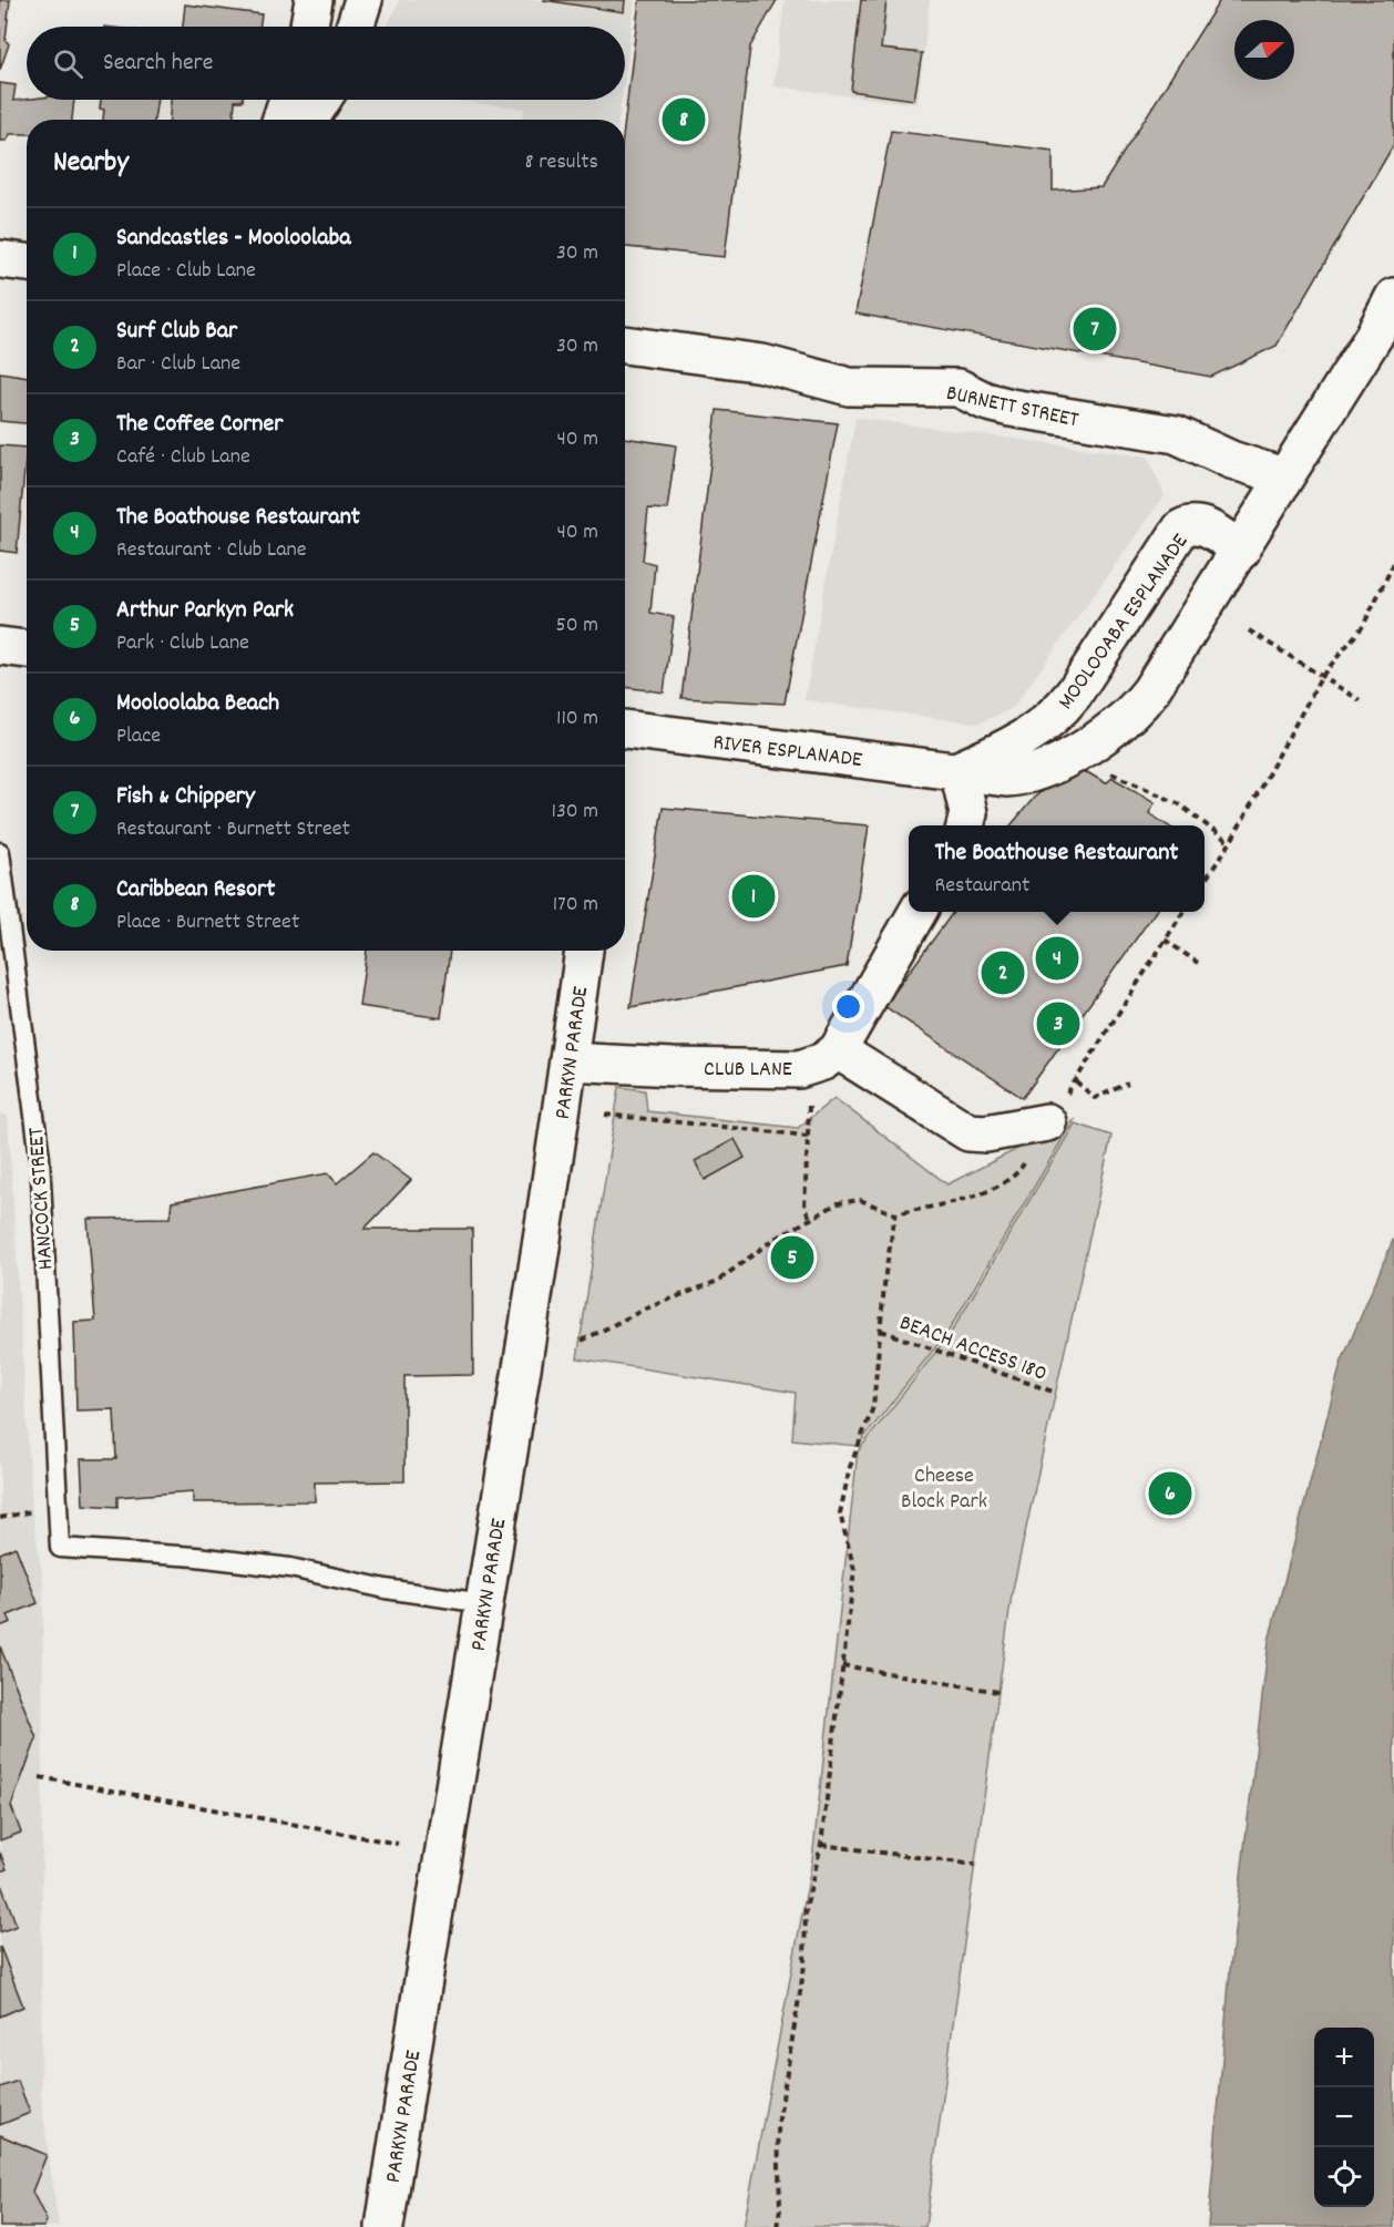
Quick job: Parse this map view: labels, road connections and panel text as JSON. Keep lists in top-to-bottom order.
{
  "streets": {
    "street": [
      "BURNETT STREET",
      "MOOLOOABA ESPLANADE",
      "RIVER ESPLANADE",
      "PARKYN PARADE",
      "CLUB LANE"
    ],
    "lane": ["HANCOCK STREET"],
    "path": ["BEACH ACCESS 180"]
  },
  "crossings": [
    ["MOOLOOABA ESPLANADE", "RIVER ESPLANADE"],
    ["PARKYN PARADE", "CLUB LANE"],
    ["PARKYN PARADE", "HANCOCK STREET"]
  ],
  "parks": ["Cheese Block Park"],
  "north": "right",
  "page": {
    "search": "Search here",
    "pins": [
      "8",
      "7",
      "1",
      "4",
      "2",
      "3",
      "5",
      "6"
    ],
    "heading": ["Nearby", "8 results"],
    "list": [
      {
        "mark": "1",
        "name": "Sandcastles - Mooloolaba",
        "note": "Place · Club Lane",
        "value": "30 m"
      },
      {
        "mark": "2",
        "name": "Surf Club Bar",
        "note": "Bar · Club Lane",
        "value": "30 m"
      },
      {
        "mark": "3",
        "name": "The Coffee Corner",
        "note": "Café · Club Lane",
        "value": "40 m"
      },
      {
        "mark": "4",
        "name": "The Boathouse Restaurant",
        "note": "Restaurant · Club Lane",
        "value": "40 m"
      },
      {
        "mark": "5",
        "name": "Arthur Parkyn Park",
        "note": "Park · Club Lane",
        "value": "50 m"
      },
      {
        "mark": "6",
        "name": "Mooloolaba Beach",
        "note": "Place",
        "value": "110 m"
      },
      {
        "mark": "7",
        "name": "Fish & Chippery",
        "note": "Restaurant · Burnett Street",
        "value": "130 m"
      },
      {
        "mark": "8",
        "name": "Caribbean Resort",
        "note": "Place · Burnett Street",
        "value": "170 m"
      }
    ],
    "popup": ["The Boathouse Restaurant", "Restaurant"],
    "map_buttons": ["+", "−"]
  }
}
